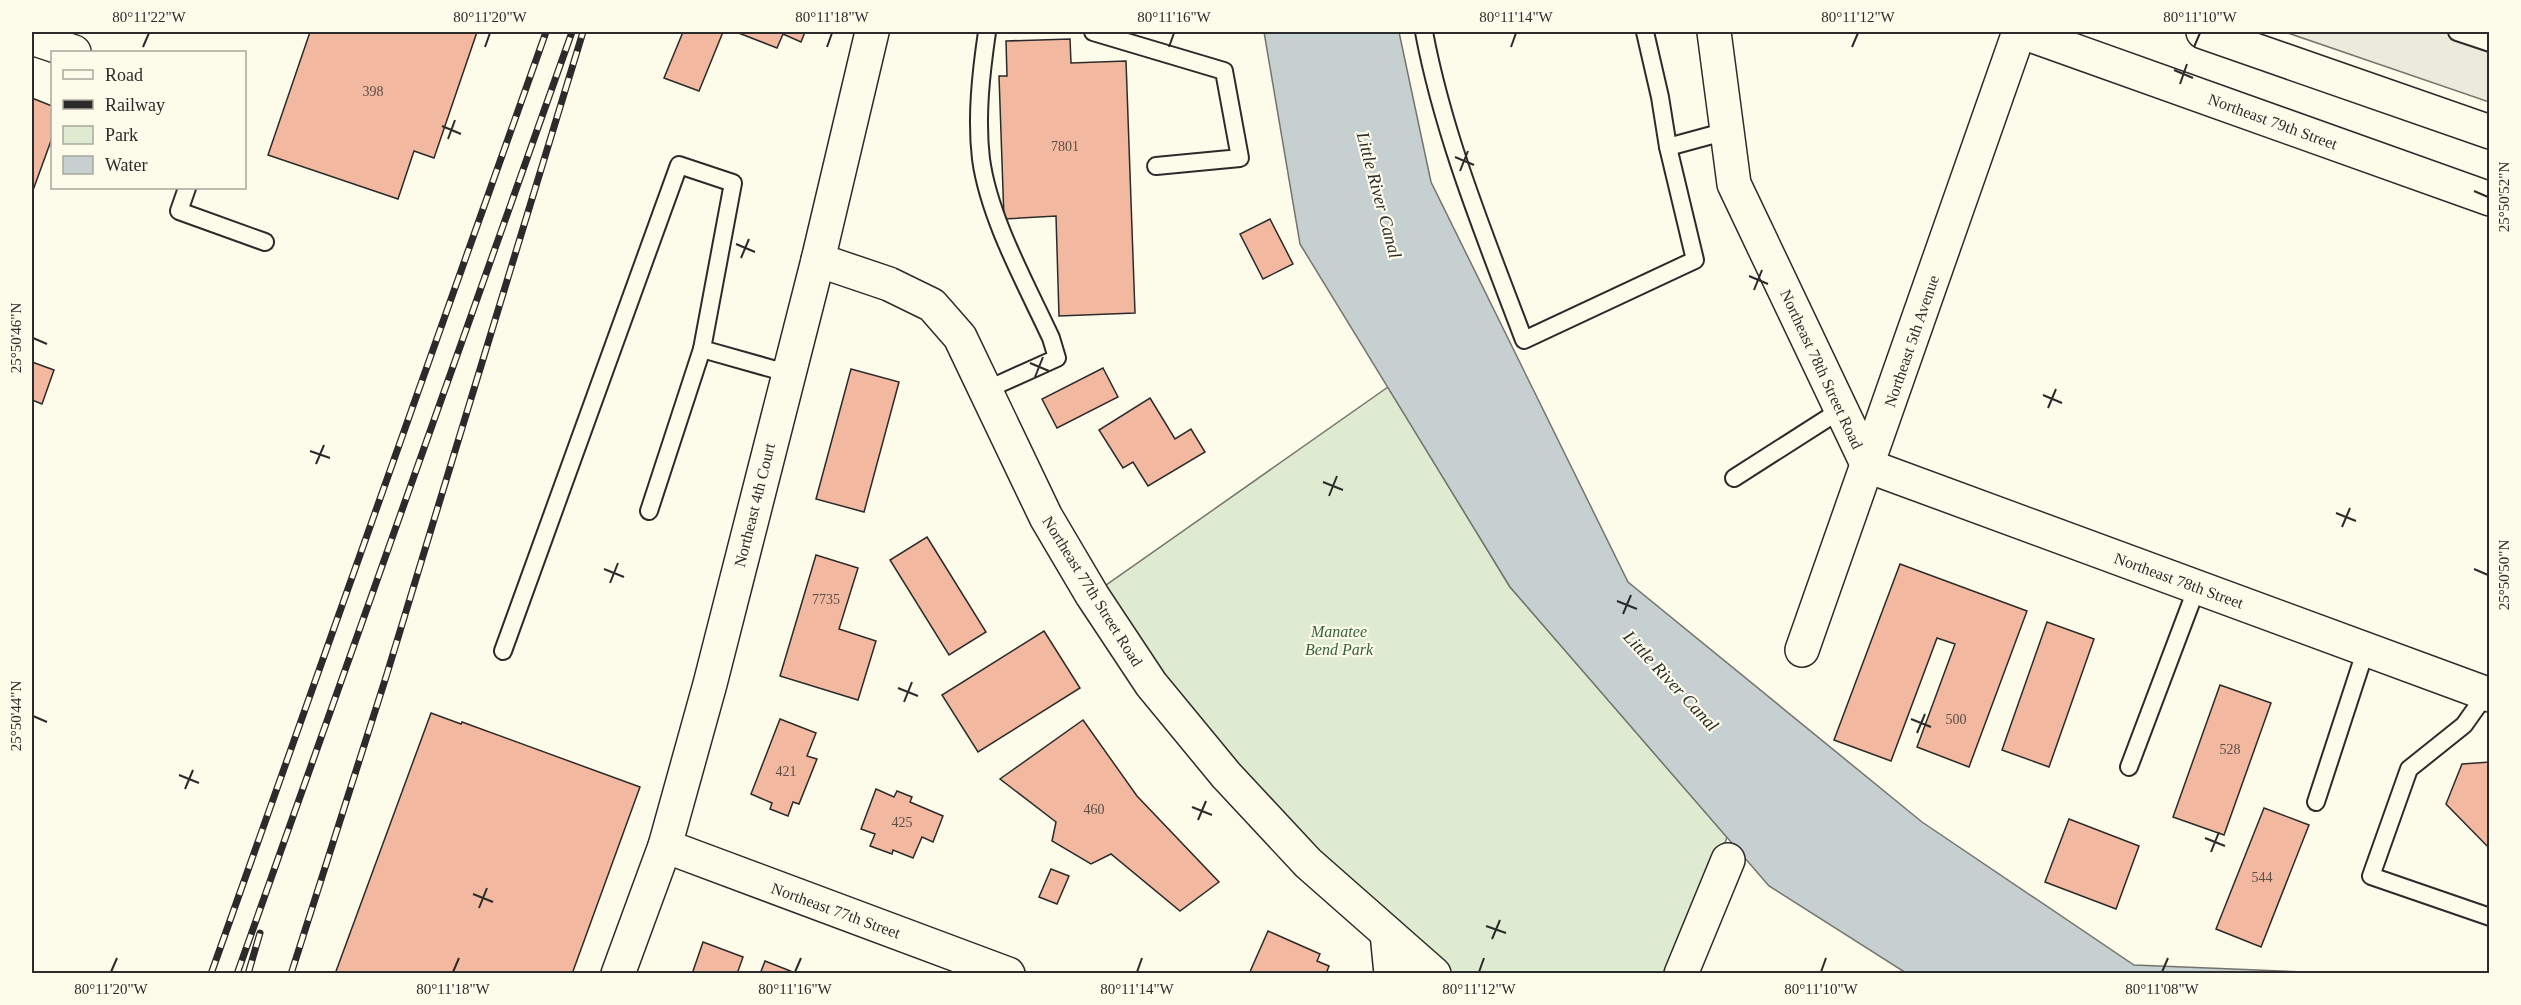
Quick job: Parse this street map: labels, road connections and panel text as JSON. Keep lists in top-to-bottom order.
{
  "streets": {
    "street": [
      "Northeast 79th Street",
      "Northeast 5th Avenue",
      "Northeast 78th Street Road",
      "Northeast 4th Court",
      "Northeast 78th Street",
      "Northeast 77th Street Road",
      "Northeast 77th Street"
    ]
  },
  "crossings": [
    ["Northeast 79th Street", "Northeast 5th Avenue"],
    ["Northeast 5th Avenue", "Northeast 78th Street Road"],
    ["Northeast 5th Avenue", "Northeast 78th Street"],
    ["Northeast 78th Street Road", "Northeast 78th Street"],
    ["Northeast 4th Court", "Northeast 77th Street Road"],
    ["Northeast 4th Court", "Northeast 77th Street"]
  ],
  "water": ["Little River Canal"],
  "parks": ["Manatee Bend Park"],
  "house_numbers": [
    "398",
    "7801",
    "7735",
    "500",
    "528",
    "421",
    "460",
    "425",
    "544"
  ],
  "legend": [
    "Road",
    "Railway",
    "Park",
    "Water"
  ],
  "coordinates": [
    "80°11'22\"W",
    "80°11'20\"W",
    "80°11'18\"W",
    "80°11'16\"W",
    "80°11'14\"W",
    "80°11'12\"W",
    "80°11'10\"W",
    "25°50'52\"N",
    "25°50'46\"N",
    "25°50'50\"N",
    "25°50'44\"N",
    "80°11'08\"W"
  ]
}
